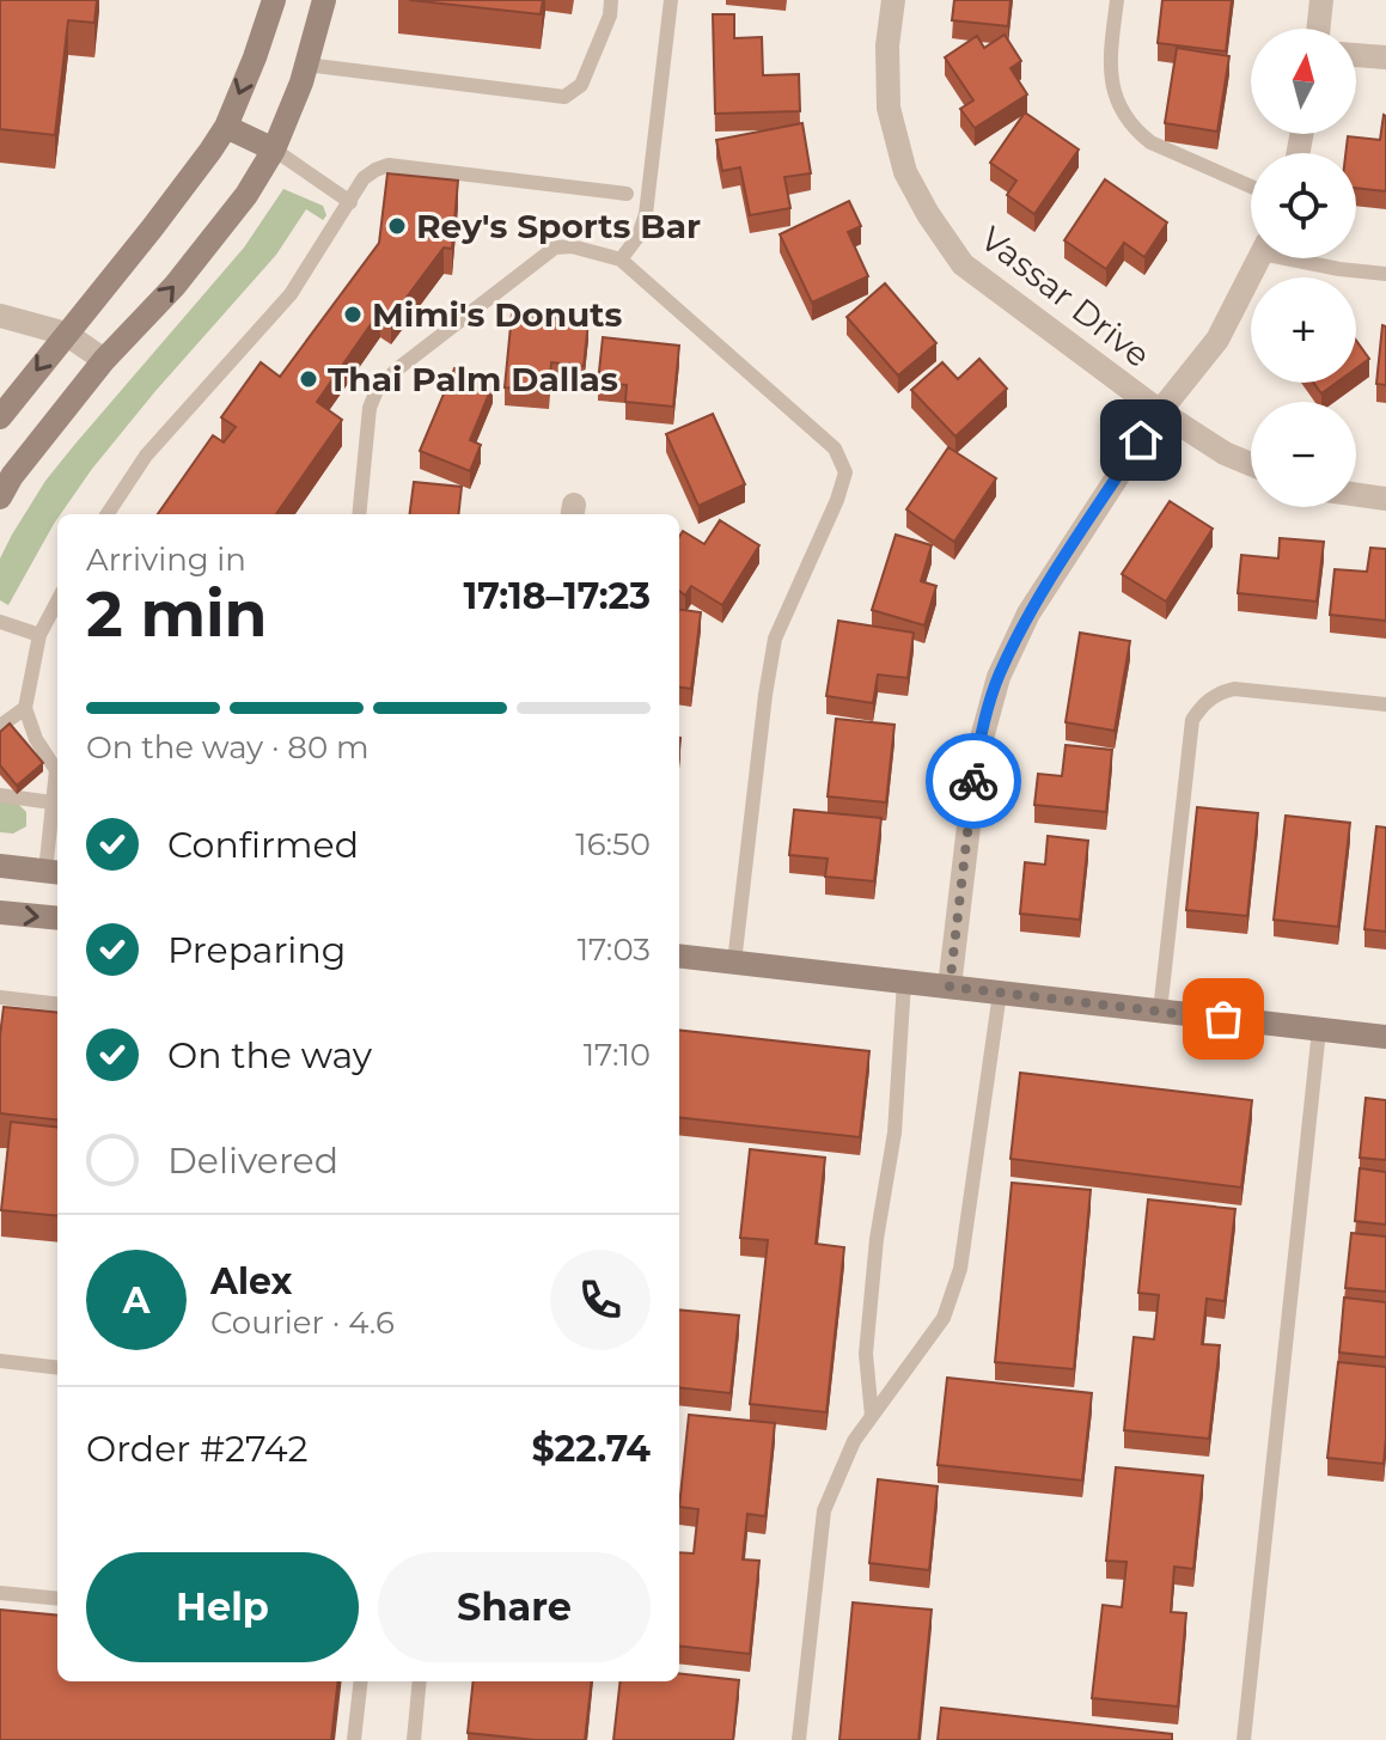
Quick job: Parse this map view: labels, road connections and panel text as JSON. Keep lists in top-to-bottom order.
{
  "streets": {
    "street": ["Vassar Drive"]
  },
  "places": ["Rey's Sports Bar", "Mimi's Donuts", "Thai Palm Dallas"],
  "north": "top",
  "page": {
    "map_buttons": ["+", "−"],
    "heading": ["2 min", "Arriving in", "17:18–17:23"],
    "panel": [
      "Alex",
      "Courier · 4.6",
      "Order #2742",
      "$22.74"
    ],
    "bar": "On the way · 80 m",
    "list": [
      ["Confirmed", "16:50"],
      ["Preparing", "17:03"],
      ["On the way", "17:10"],
      "Delivered"
    ],
    "round": "A",
    "buttons": ["Help", "Share"]
  }
}
